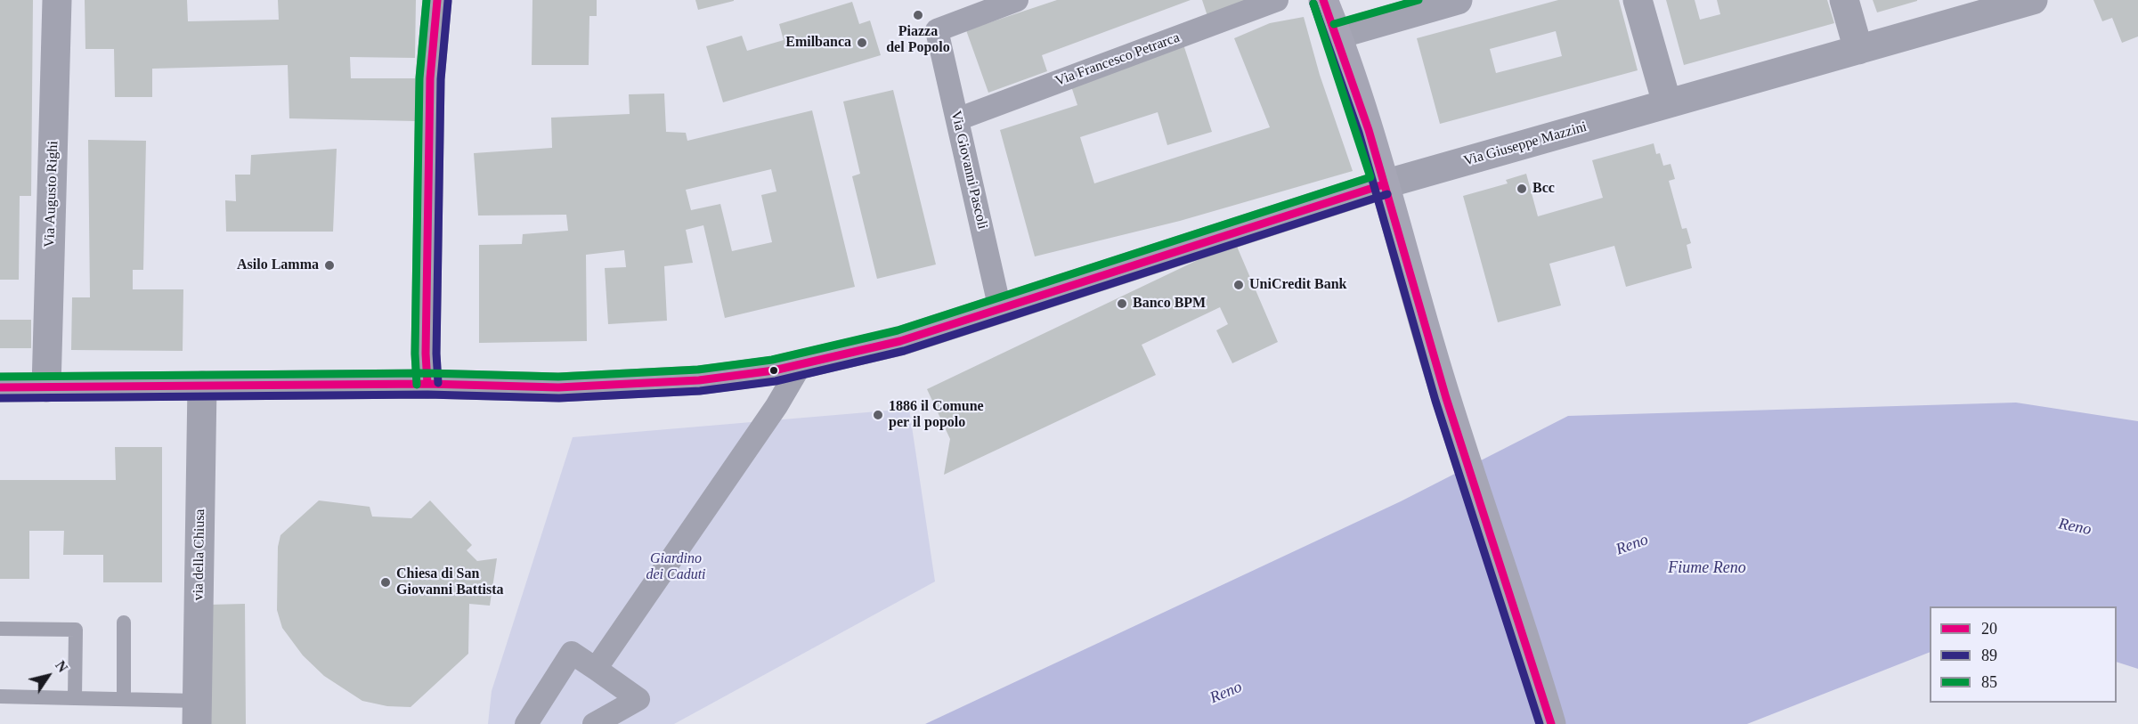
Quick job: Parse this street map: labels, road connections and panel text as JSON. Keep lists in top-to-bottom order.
{
  "streets": {
    "street": [
      "Via Francesco Petrarca",
      "Via Giuseppe Mazzini",
      "Via Giovanni Pascoli",
      "Via Augusto Righi",
      "via della Chiusa"
    ]
  },
  "crossings": [
    ["Via Francesco Petrarca", "Via Giovanni Pascoli"]
  ],
  "water": ["Reno", "Fiume Reno"],
  "parks": ["Giardino dei Caduti"],
  "places": [
    "Piazza del Popolo",
    "Emilbanca",
    "Bcc",
    "Asilo Lamma",
    "UniCredit Bank",
    "Banco BPM",
    "1886 il Comune per il popolo",
    "Chiesa di San Giovanni Battista"
  ],
  "lines": ["transit line 20", "transit line 85", "transit line 89"],
  "legend": ["20", "89", "85"],
  "north": "top right"
}
